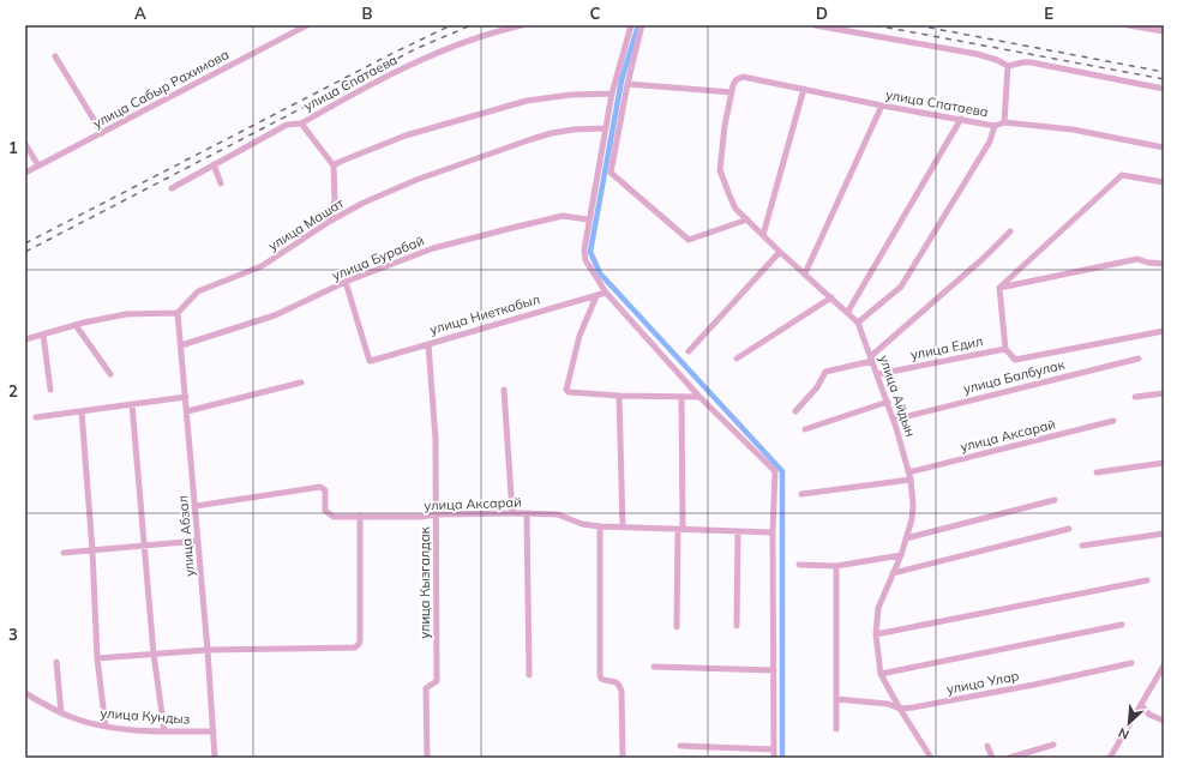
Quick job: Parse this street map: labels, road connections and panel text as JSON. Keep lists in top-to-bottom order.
{
  "streets": {
    "street": [
      "улица Спатаева",
      "улица Сабыр Рахимова",
      "улица Машат",
      "улица Бурабай",
      "улица Ниеткабыл",
      "улица Едил",
      "улица Балбулак",
      "улица Айдын",
      "улица Аксарай",
      "улица Абзал",
      "улица Кызгалдак",
      "улица Улар",
      "улица Кундыз"
    ]
  },
  "crossings": [
    ["улица Спатаева", "улица Айдын"],
    ["улица Машат", "улица Абзал"],
    ["улица Бурабай", "улица Ниеткабыл"],
    ["улица Бурабай", "улица Абзал"],
    ["улица Ниеткабыл", "улица Кызгалдак"],
    ["улица Едил", "улица Балбулак"],
    ["улица Едил", "улица Айдын"],
    ["улица Балбулак", "улица Айдын"],
    ["улица Айдын", "улица Аксарай"],
    ["улица Айдын", "улица Улар"],
    ["улица Аксарай", "улица Абзал"],
    ["улица Аксарай", "улица Кызгалдак"],
    ["улица Абзал", "улица Кундыз"]
  ],
  "north": "bottom left",
  "grid": {
    "columns": [
      "A",
      "B",
      "C",
      "D",
      "E"
    ],
    "rows": ["1", "2", "3"]
  }
}
